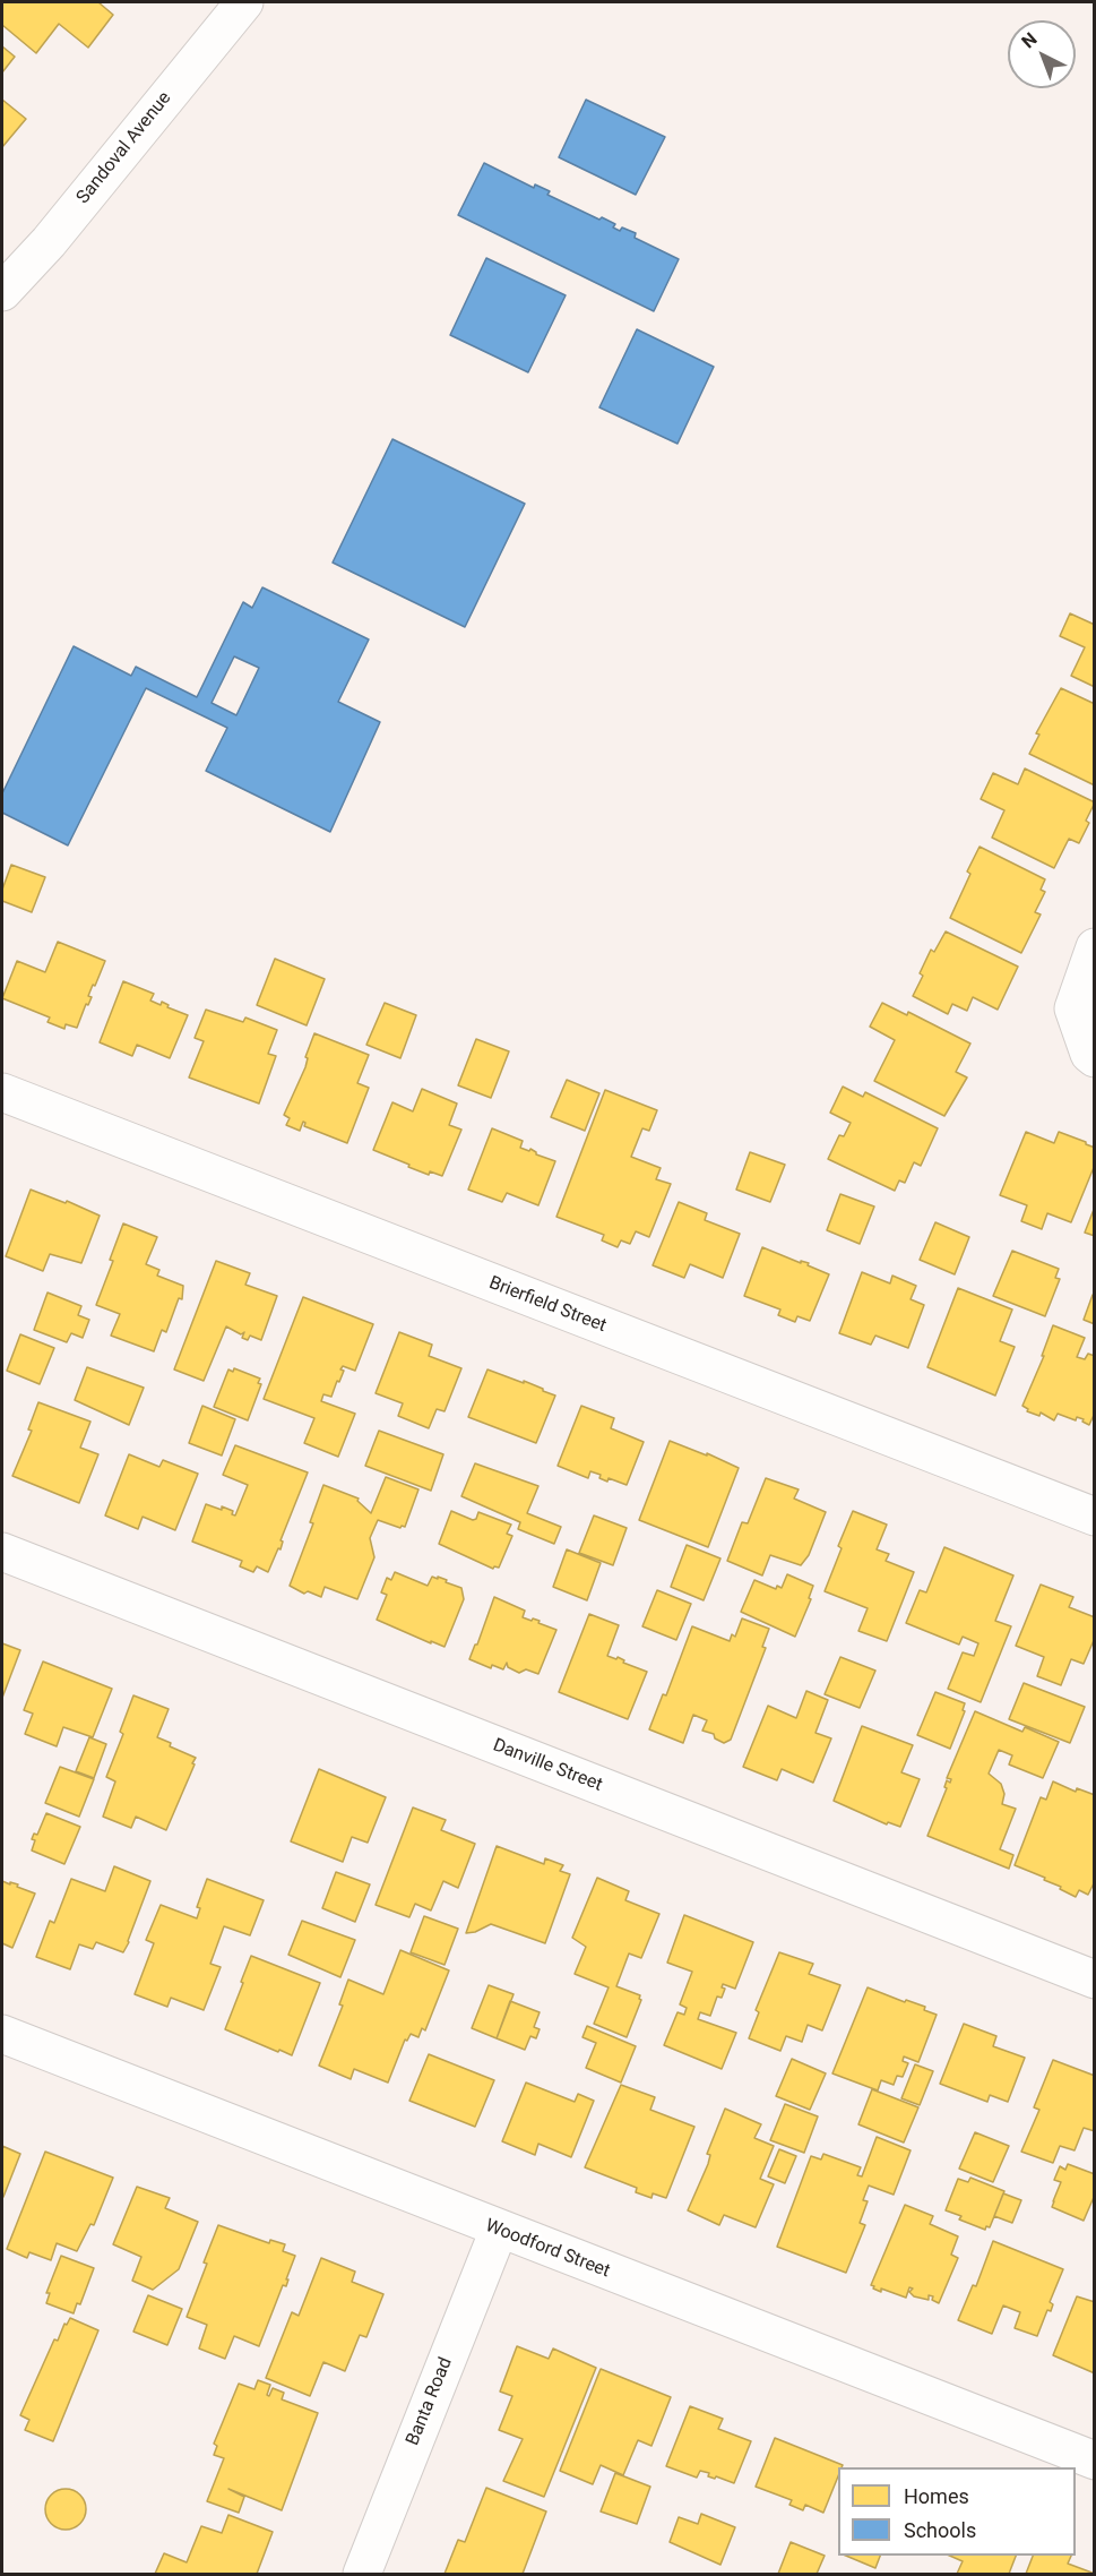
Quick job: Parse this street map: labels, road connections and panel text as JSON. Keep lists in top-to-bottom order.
{
  "streets": {
    "street": [
      "Sandoval Avenue",
      "Brierfield Street",
      "Danville Street",
      "Woodford Street",
      "Banta Road"
    ]
  },
  "crossings": [
    ["Woodford Street", "Banta Road"]
  ],
  "legend": ["Homes", "Schools"],
  "north": "top left"
}
